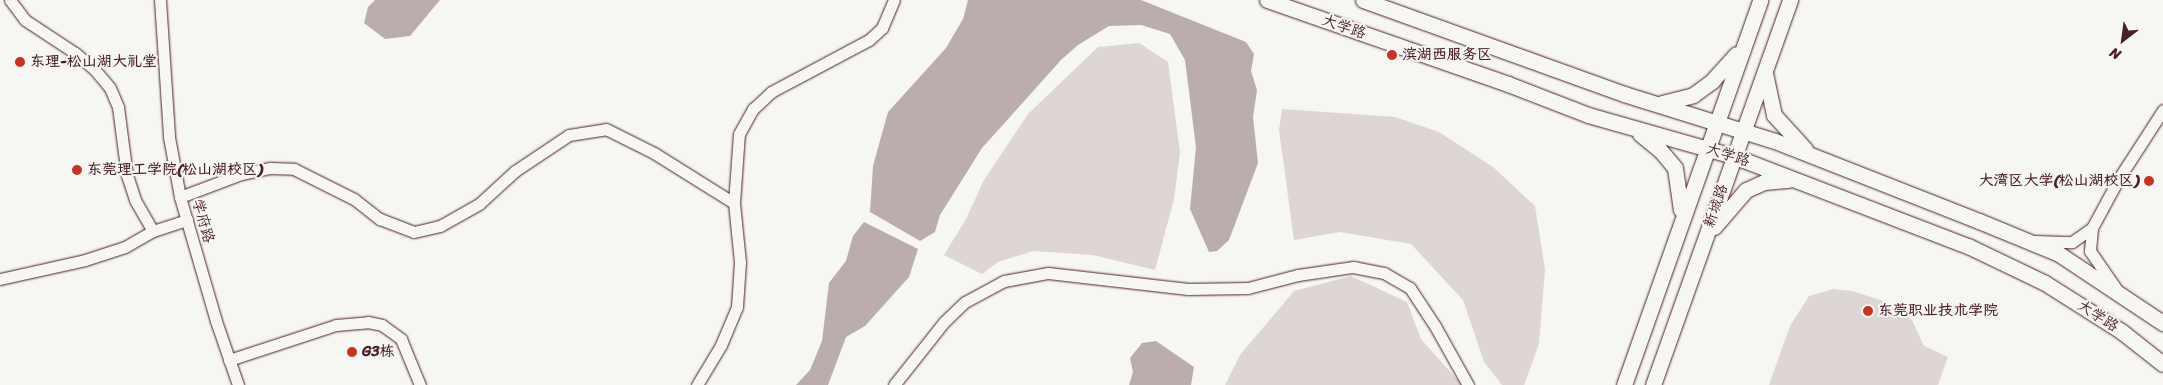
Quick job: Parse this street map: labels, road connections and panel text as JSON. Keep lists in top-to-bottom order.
{
  "streets": {
    "main road": ["大学路", "新城路"],
    "street": ["学府路"]
  },
  "crossings": [
    ["大学路", "新城路"]
  ],
  "places": [
    "滨湖西服务区",
    "东理-松山湖大礼堂",
    "东莞理工学院(松山湖校区)",
    "大湾区大学(松山湖校区)",
    "东莞职业技术学院",
    "G3栋"
  ],
  "north": "bottom left"
}
